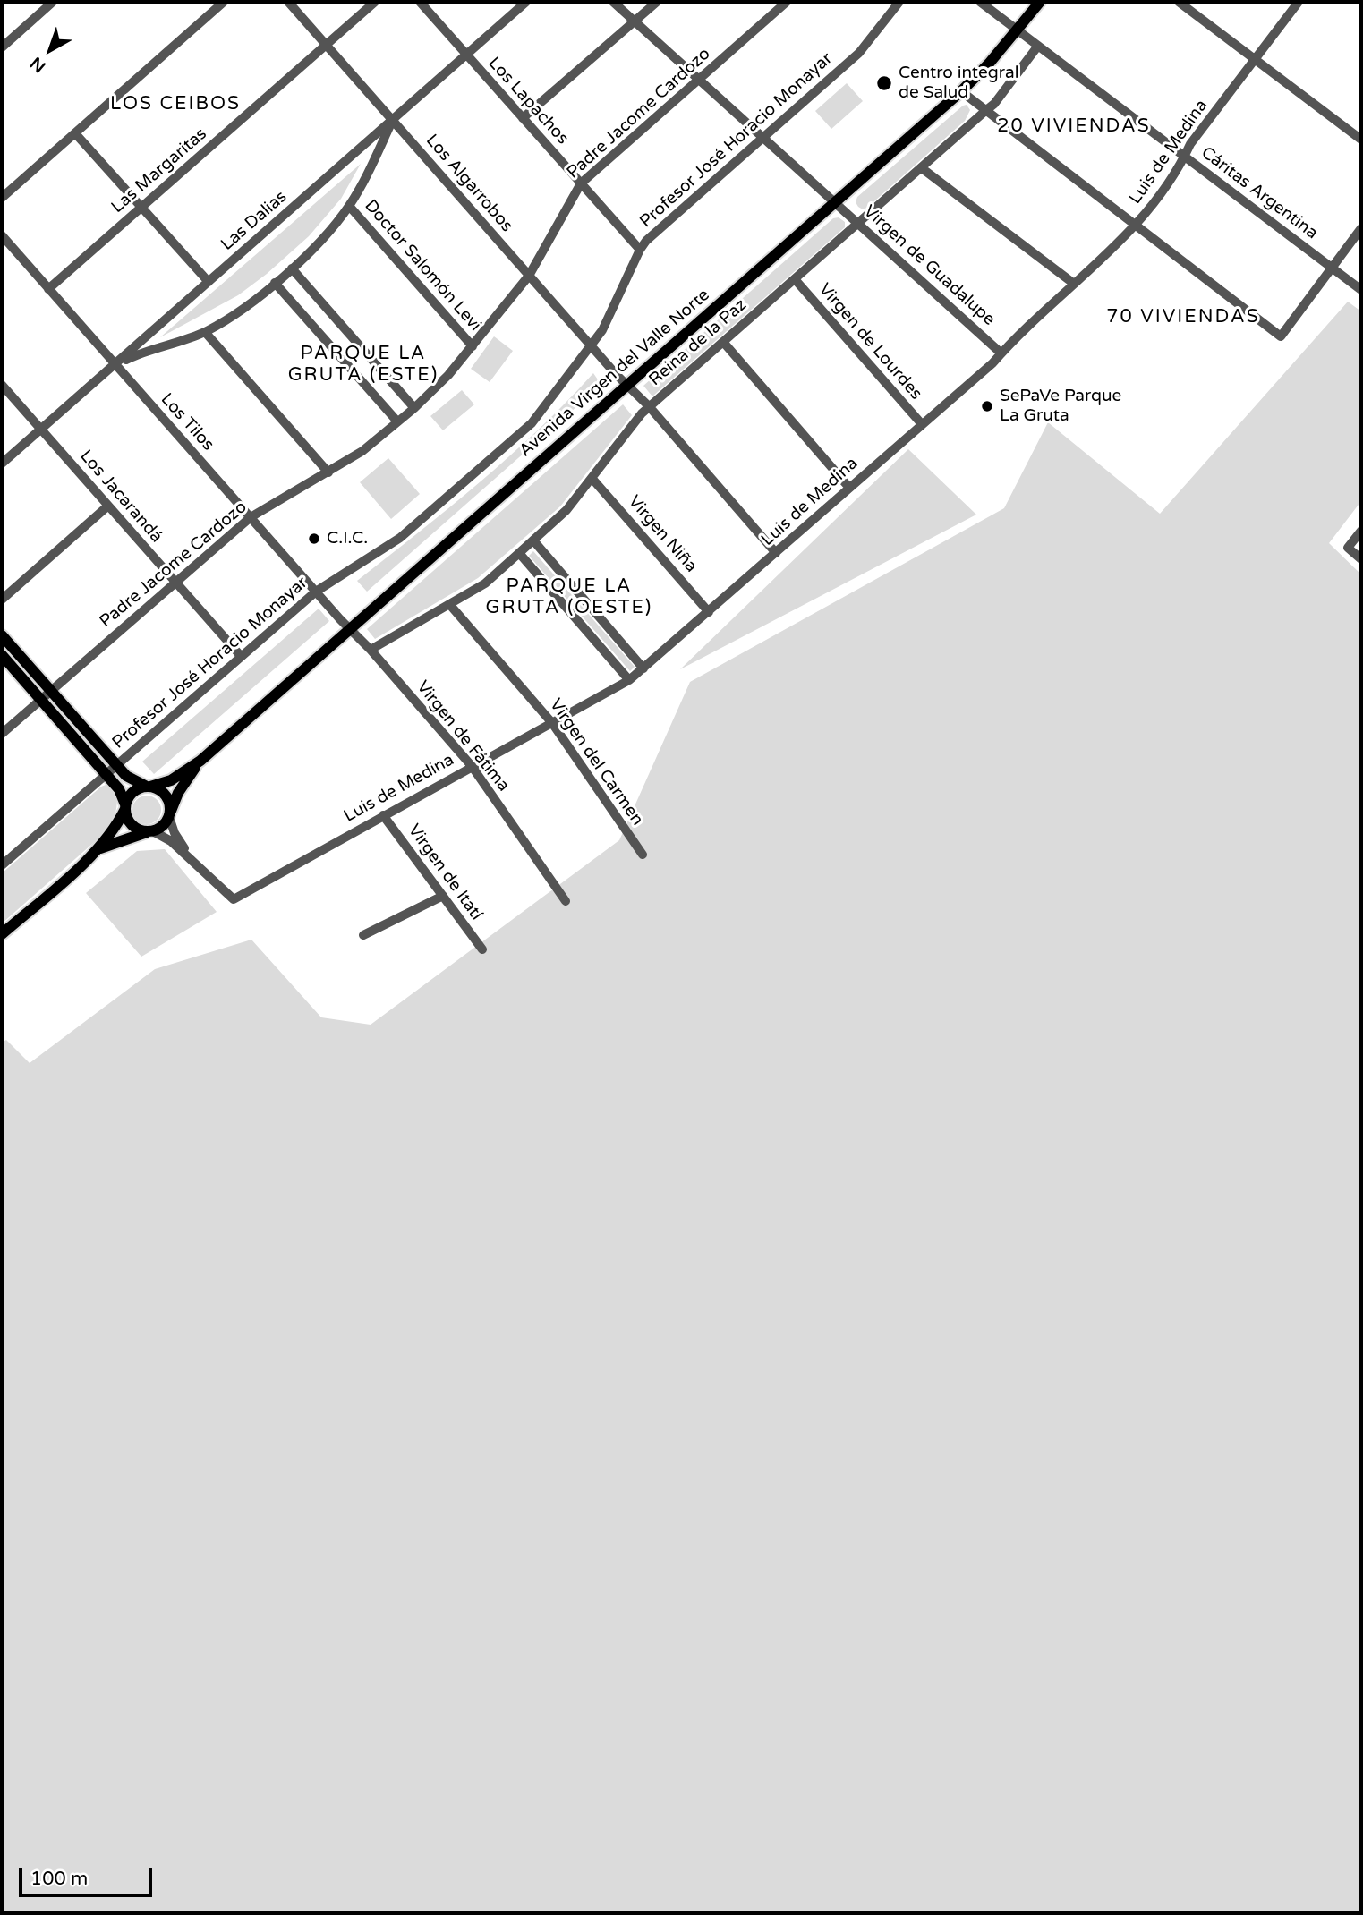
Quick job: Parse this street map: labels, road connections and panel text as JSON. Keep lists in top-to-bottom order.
{
  "streets": {
    "main road": ["Avenida Virgen del Valle Norte"],
    "street": [
      "Los Lapachos",
      "Padre Jacome Cardozo",
      "Profesor José Horacio Monayar",
      "Luis de Medina",
      "Las Margaritas",
      "Los Algarrobos",
      "Cáritas Argentina",
      "Las Dalias",
      "Doctor Salomón Levi",
      "Virgen de Guadalupe",
      "Virgen de Lourdes",
      "Reina de la Paz",
      "Los Tilos",
      "Los Jacarandá",
      "Virgen Niña",
      "Virgen de Fátima",
      "Virgen del Carmen",
      "Virgen de Itatí"
    ]
  },
  "crossings": [
    ["Los Lapachos", "Padre Jacome Cardozo"],
    ["Los Lapachos", "Profesor José Horacio Monayar"],
    ["Los Lapachos", "Las Dalias"],
    ["Padre Jacome Cardozo", "Los Algarrobos"],
    ["Padre Jacome Cardozo", "Doctor Salomón Levi"],
    ["Padre Jacome Cardozo", "Virgen de Guadalupe"],
    ["Padre Jacome Cardozo", "Los Tilos"],
    ["Padre Jacome Cardozo", "Los Jacarandá"],
    ["Profesor José Horacio Monayar", "Los Algarrobos"],
    ["Profesor José Horacio Monayar", "Virgen de Guadalupe"],
    ["Profesor José Horacio Monayar", "Los Tilos"],
    ["Profesor José Horacio Monayar", "Los Jacarandá"],
    ["Luis de Medina", "Los Algarrobos"],
    ["Luis de Medina", "Cáritas Argentina"],
    ["Luis de Medina", "Virgen de Guadalupe"],
    ["Luis de Medina", "Virgen de Lourdes"],
    ["Luis de Medina", "Virgen Niña"],
    ["Luis de Medina", "Virgen de Fátima"],
    ["Luis de Medina", "Virgen del Carmen"],
    ["Luis de Medina", "Virgen de Itatí"],
    ["Las Margaritas", "Los Algarrobos"],
    ["Las Margaritas", "Los Tilos"],
    ["Los Algarrobos", "Las Dalias"],
    ["Los Algarrobos", "Reina de la Paz"],
    ["Los Algarrobos", "Avenida Virgen del Valle Norte"],
    ["Cáritas Argentina", "Reina de la Paz"],
    ["Cáritas Argentina", "Avenida Virgen del Valle Norte"],
    ["Las Dalias", "Los Tilos"],
    ["Las Dalias", "Los Jacarandá"],
    ["Virgen de Guadalupe", "Reina de la Paz"],
    ["Virgen de Guadalupe", "Avenida Virgen del Valle Norte"],
    ["Virgen de Lourdes", "Reina de la Paz"],
    ["Reina de la Paz", "Virgen Niña"],
    ["Reina de la Paz", "Virgen de Fátima"],
    ["Reina de la Paz", "Virgen del Carmen"],
    ["Avenida Virgen del Valle Norte", "Los Tilos"],
    ["Avenida Virgen del Valle Norte", "Virgen de Fátima"],
    ["Los Tilos", "Virgen de Fátima"]
  ],
  "districts": [
    "LOS CEIBOS",
    "20 VIVIENDAS",
    "70 VIVIENDAS",
    "PARQUE LA GRUTA (ESTE)",
    "PARQUE LA GRUTA (OESTE)"
  ],
  "places": ["Centro integral de Salud", "SePaVe Parque La Gruta", "C.I.C."],
  "scale_bar": "100 m",
  "north": "bottom left"
}
